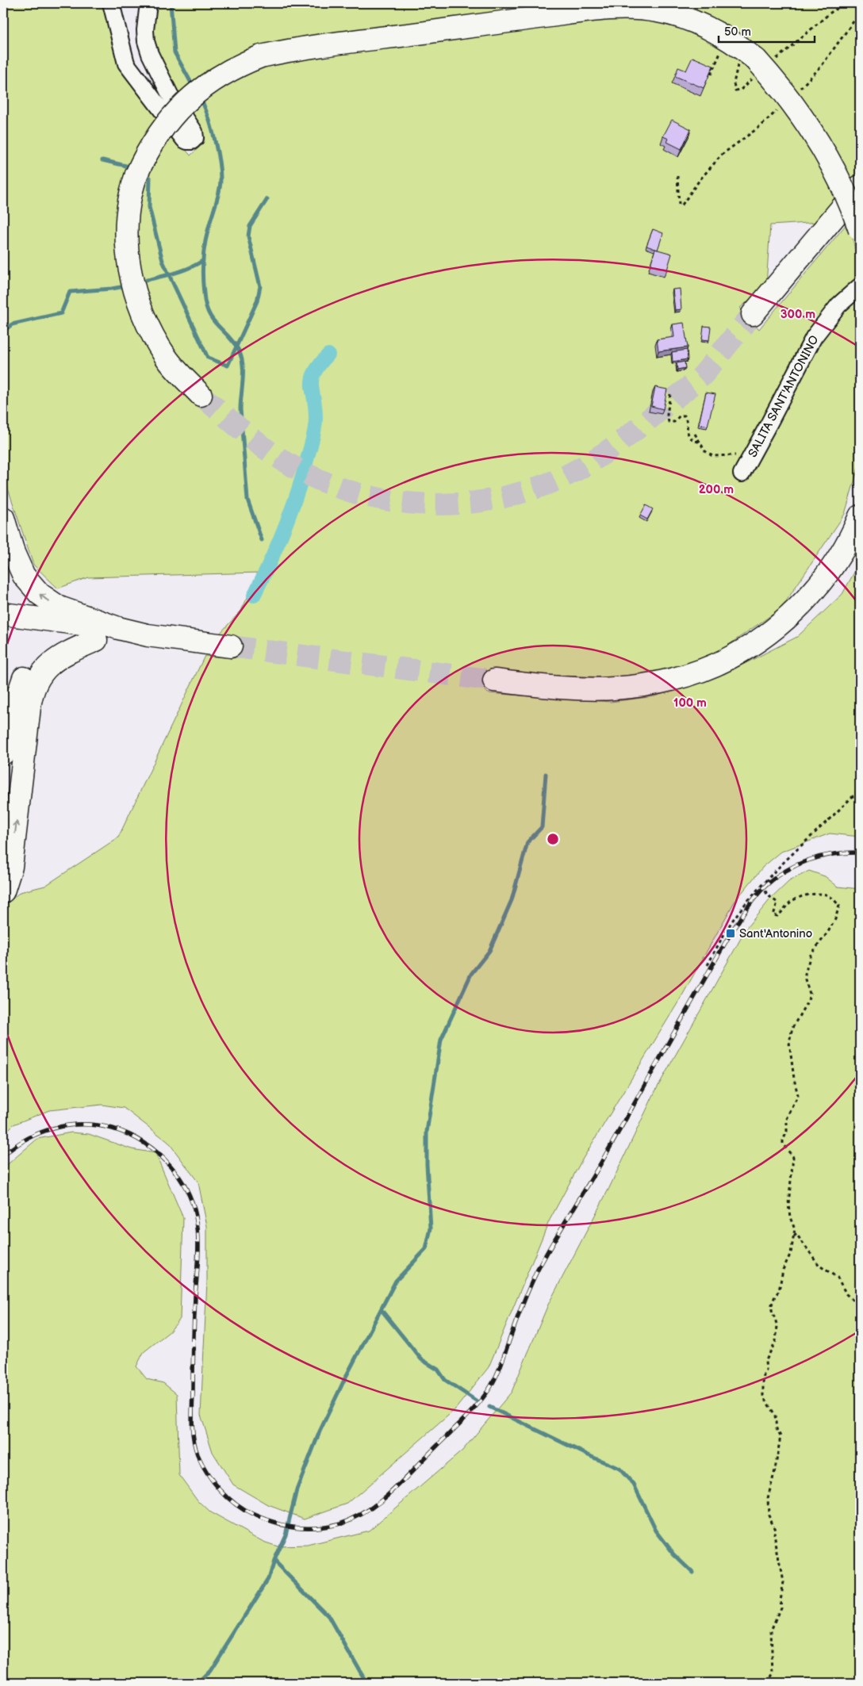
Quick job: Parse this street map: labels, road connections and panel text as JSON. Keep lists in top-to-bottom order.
{
  "streets": {
    "street": ["SALITA SANT'ANTONINO"]
  },
  "places": {
    "transit": ["Sant'Antonino"]
  },
  "scale_bar": "50 m",
  "rings": ["300 m", "200 m", "100 m"]
}
